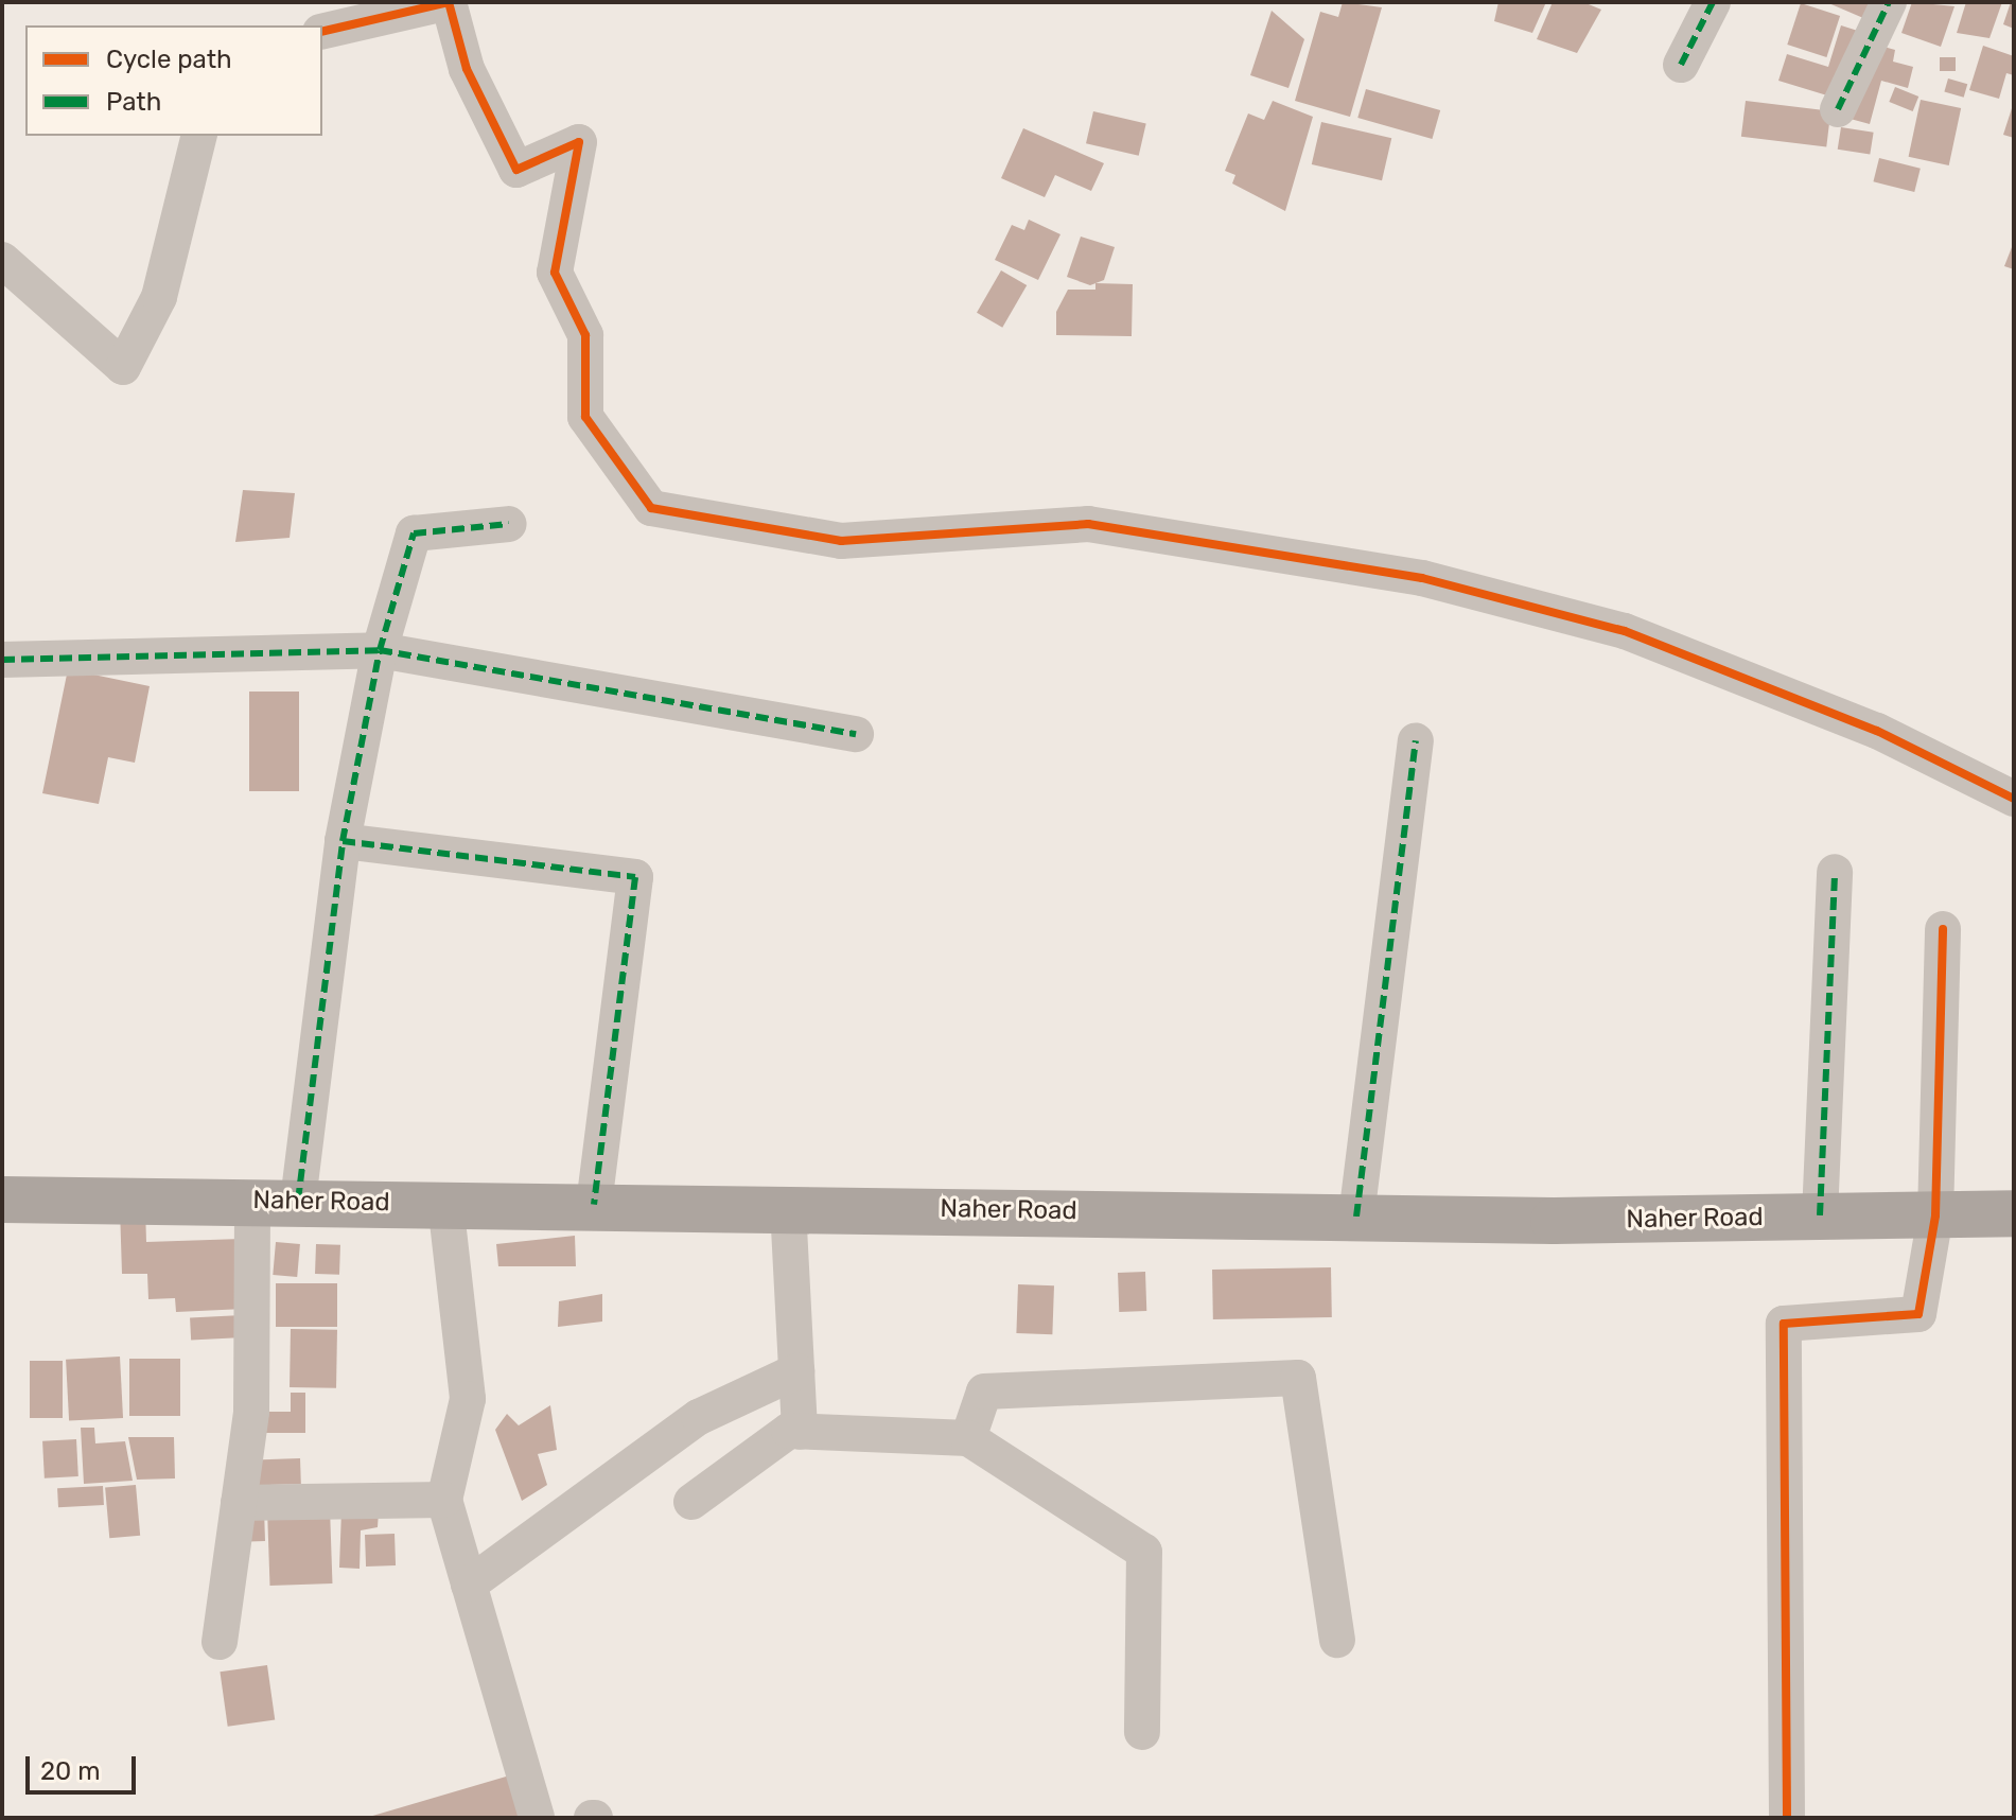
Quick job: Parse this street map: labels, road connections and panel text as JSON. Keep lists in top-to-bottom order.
{
  "streets": {
    "main road": ["Naher Road"]
  },
  "legend": ["Cycle path", "Path"],
  "scale_bar": "20 m"
}
